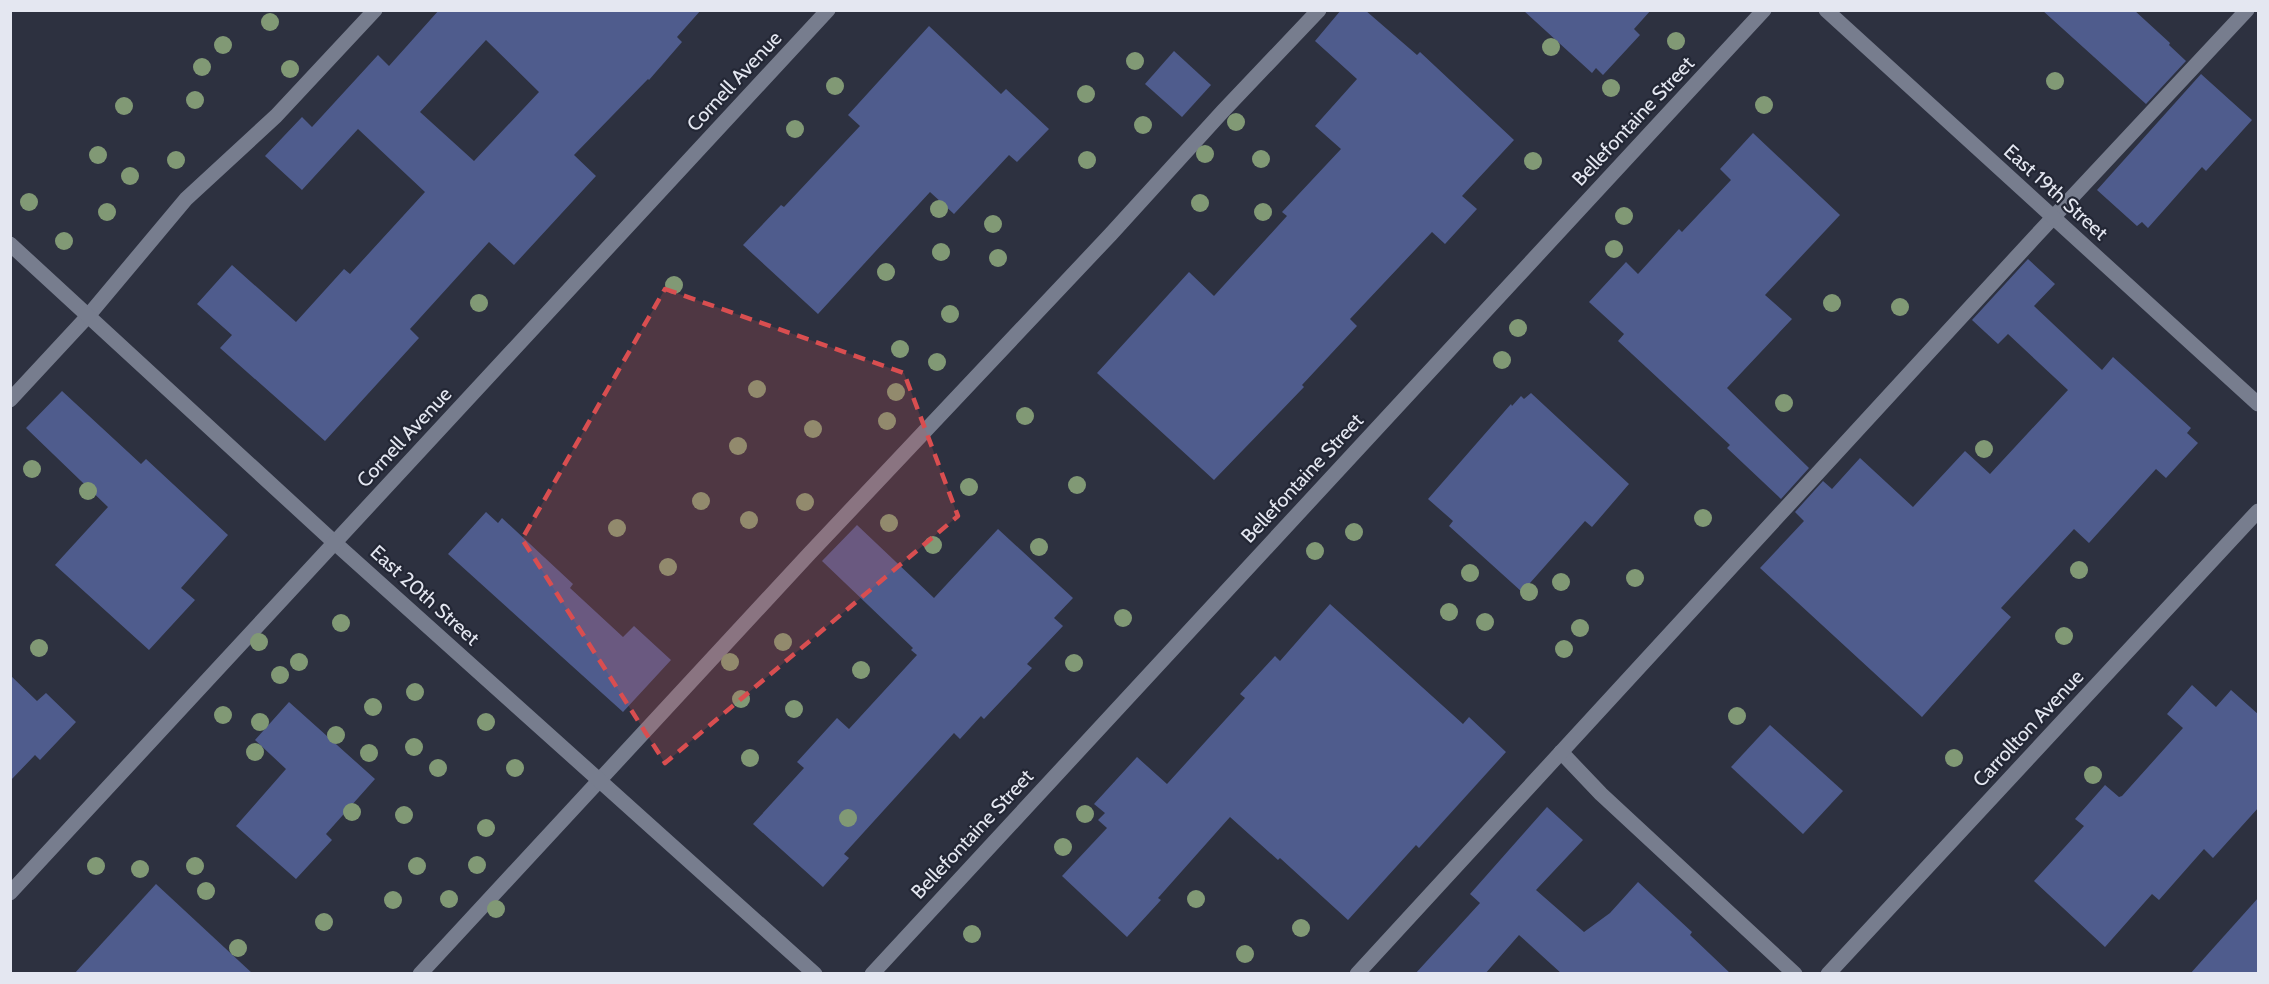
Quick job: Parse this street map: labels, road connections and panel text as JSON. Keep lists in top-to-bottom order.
{
  "streets": {
    "street": [
      "Cornell Avenue",
      "Bellefontaine Street",
      "East 19th Street",
      "East 20th Street",
      "Carrollton Avenue"
    ]
  },
  "crossings": [
    ["Cornell Avenue", "East 20th Street"]
  ]
}
